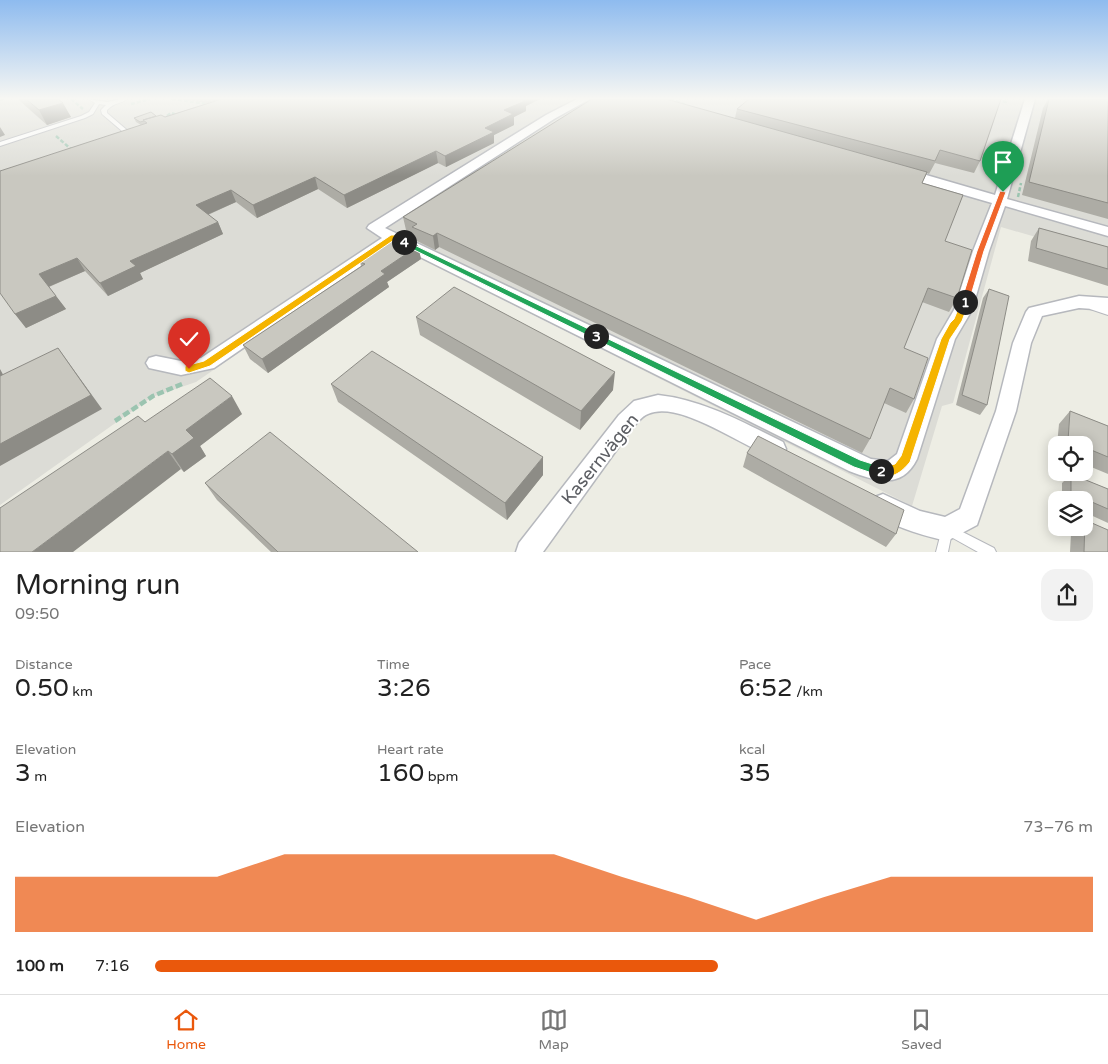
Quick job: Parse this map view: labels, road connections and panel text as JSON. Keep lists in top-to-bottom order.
{
  "streets": {
    "street": ["Kasernvägen"]
  },
  "page": {
    "pins": [
      "4",
      "1",
      "3",
      "2"
    ],
    "heading": ["Morning run", "09:50"],
    "stats": [
      ["Distance", "0.50 km"],
      ["Time", "3:26"],
      ["Pace", "6:52 /km"],
      ["Elevation", "3 m"],
      ["Heart rate", "160 bpm"],
      ["kcal", "35"]
    ],
    "chart": ["Elevation", "73–76 m"],
    "list": [
      {
        "name": "100 m",
        "note": "7:16"
      }
    ],
    "tabs": ["Home", "Map", "Saved"]
  }
}
